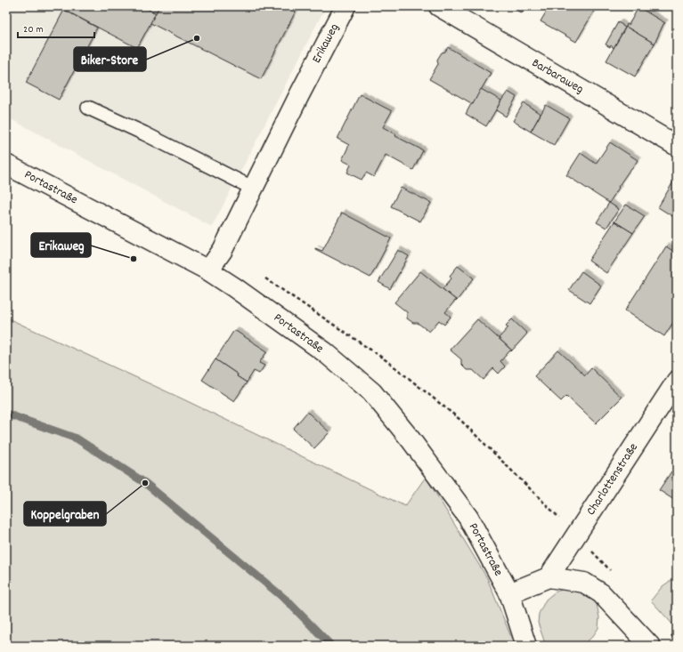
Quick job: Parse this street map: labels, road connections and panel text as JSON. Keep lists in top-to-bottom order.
{
  "streets": {
    "street": [
      "Erikaweg",
      "Barbaraweg",
      "Portastraße",
      "Charlottenstraße"
    ]
  },
  "crossings": [
    ["Erikaweg", "Portastraße"]
  ],
  "places": ["Biker-Store", "Erikaweg", "Koppelgraben"],
  "scale_bar": "20 m"
}
